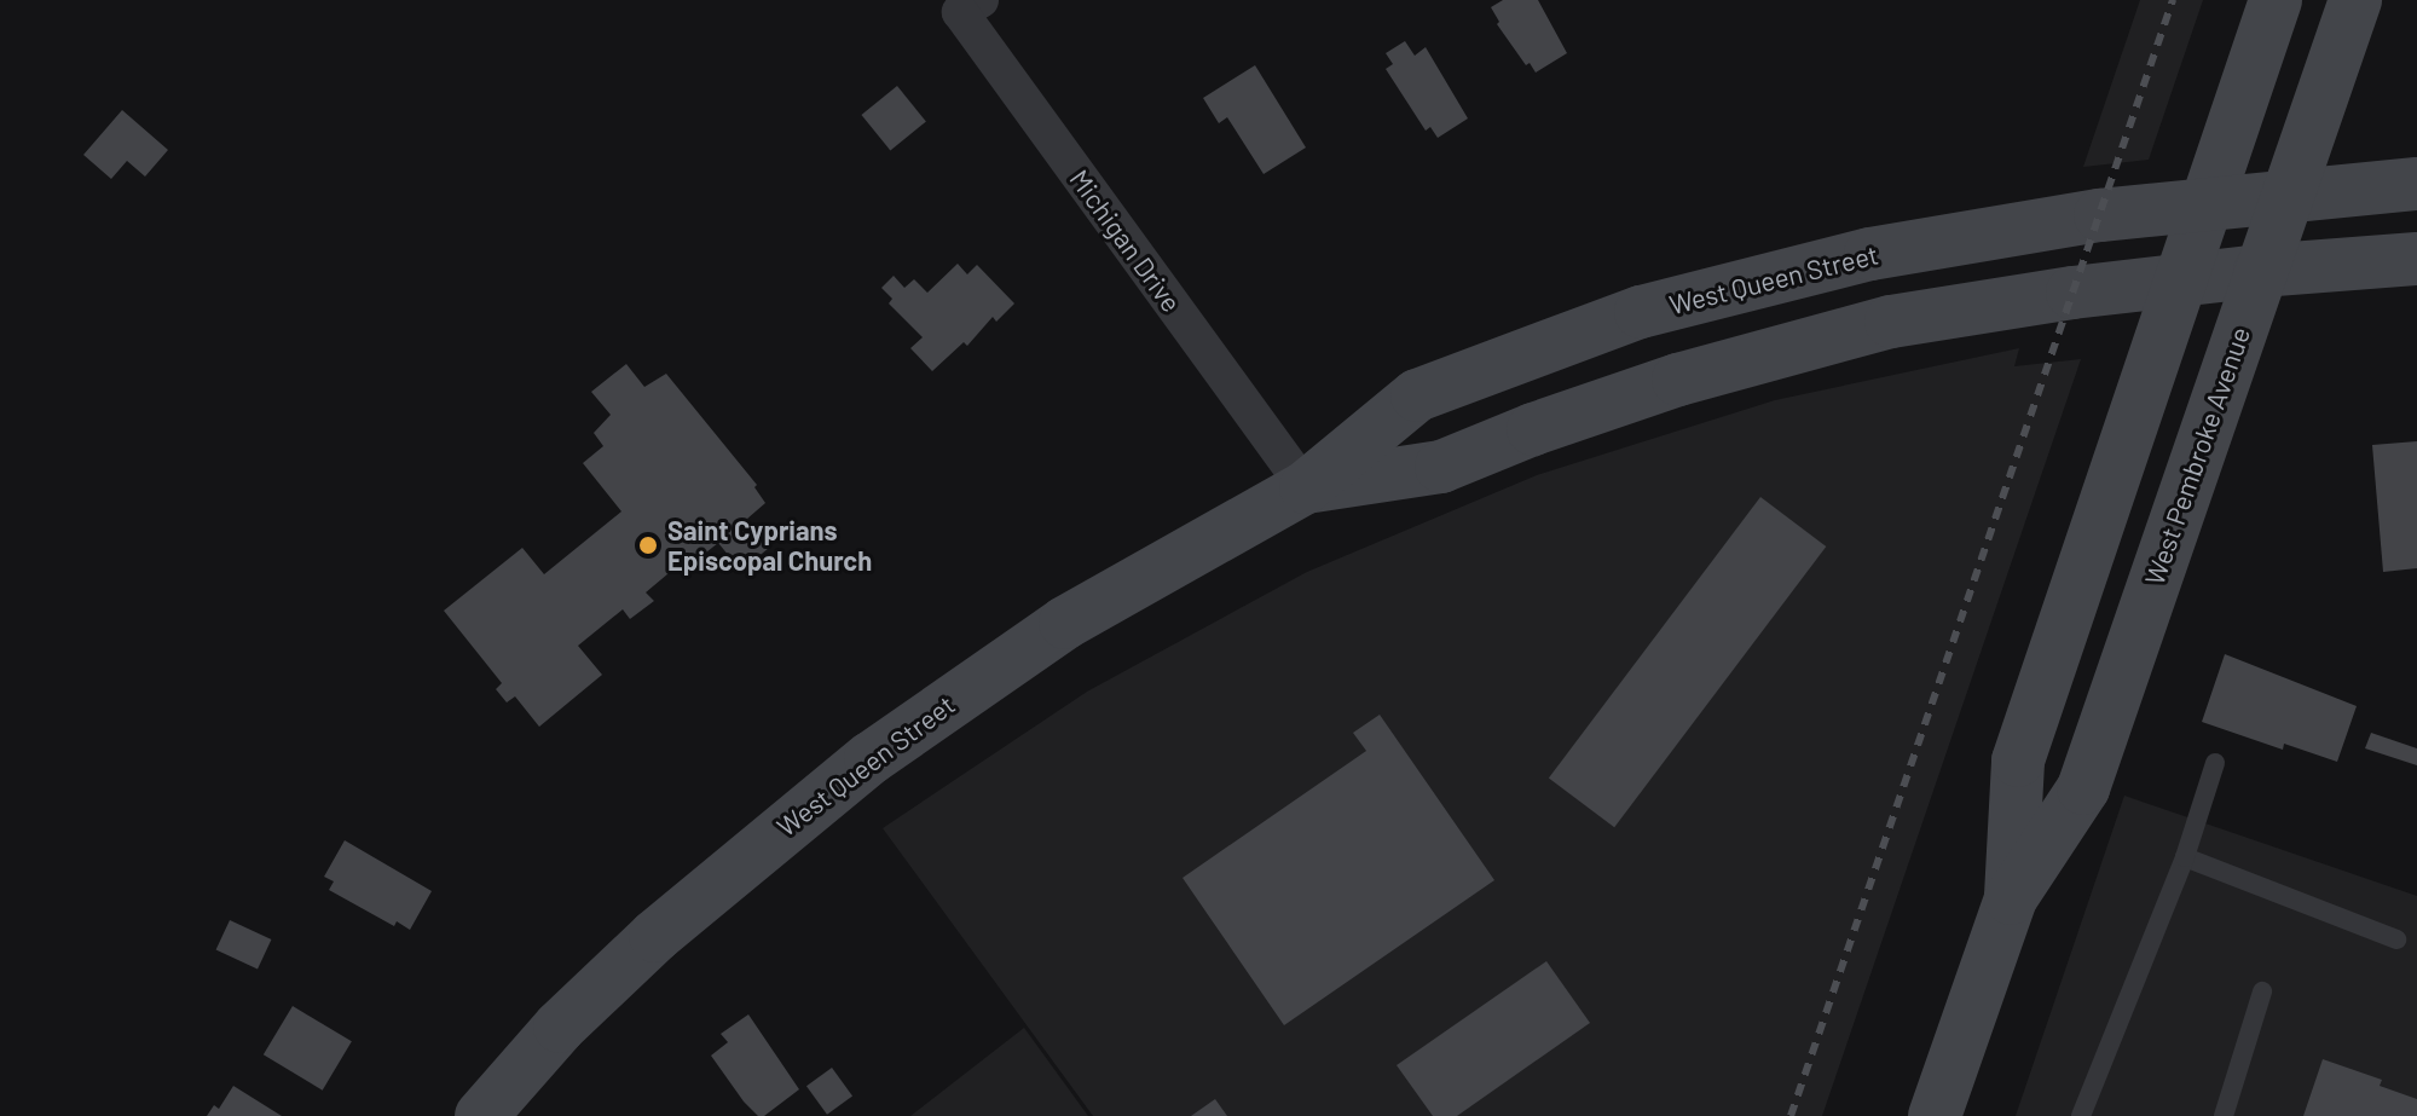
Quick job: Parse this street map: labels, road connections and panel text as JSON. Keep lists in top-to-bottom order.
{
  "streets": {
    "main road": ["West Queen Street", "West Pembroke Avenue"],
    "street": ["Michigan Drive"]
  },
  "crossings": [
    ["Michigan Drive", "West Queen Street"],
    ["West Queen Street", "West Pembroke Avenue"]
  ],
  "places": ["Saint Cyprians Episcopal Church"]
}
